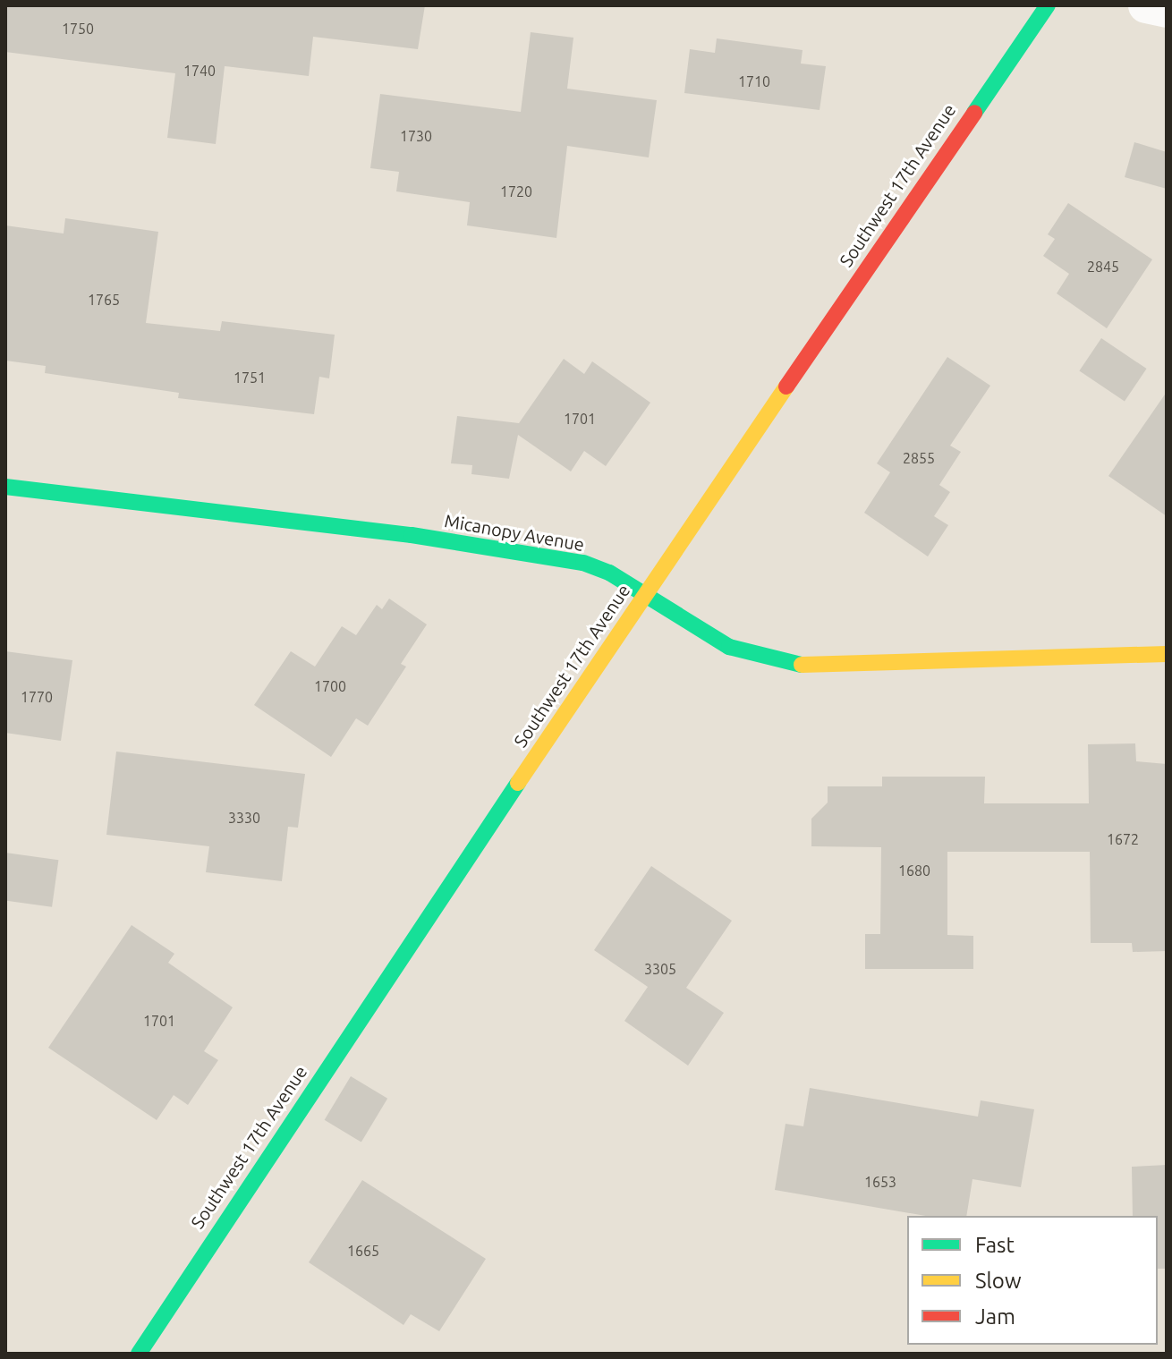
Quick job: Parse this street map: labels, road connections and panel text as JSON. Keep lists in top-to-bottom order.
{
  "streets": {
    "main road": ["Southwest 17th Avenue", "Micanopy Avenue"]
  },
  "crossings": [
    ["Southwest 17th Avenue", "Micanopy Avenue"]
  ],
  "house_numbers": [
    "1750",
    "1740",
    "1710",
    "1730",
    "1720",
    "2845",
    "1765",
    "1751",
    "1701",
    "2855",
    "1700",
    "1770",
    "3330",
    "1672",
    "1680",
    "3305",
    "1701",
    "1653",
    "1665"
  ],
  "legend": ["Fast", "Slow", "Jam"]
}
